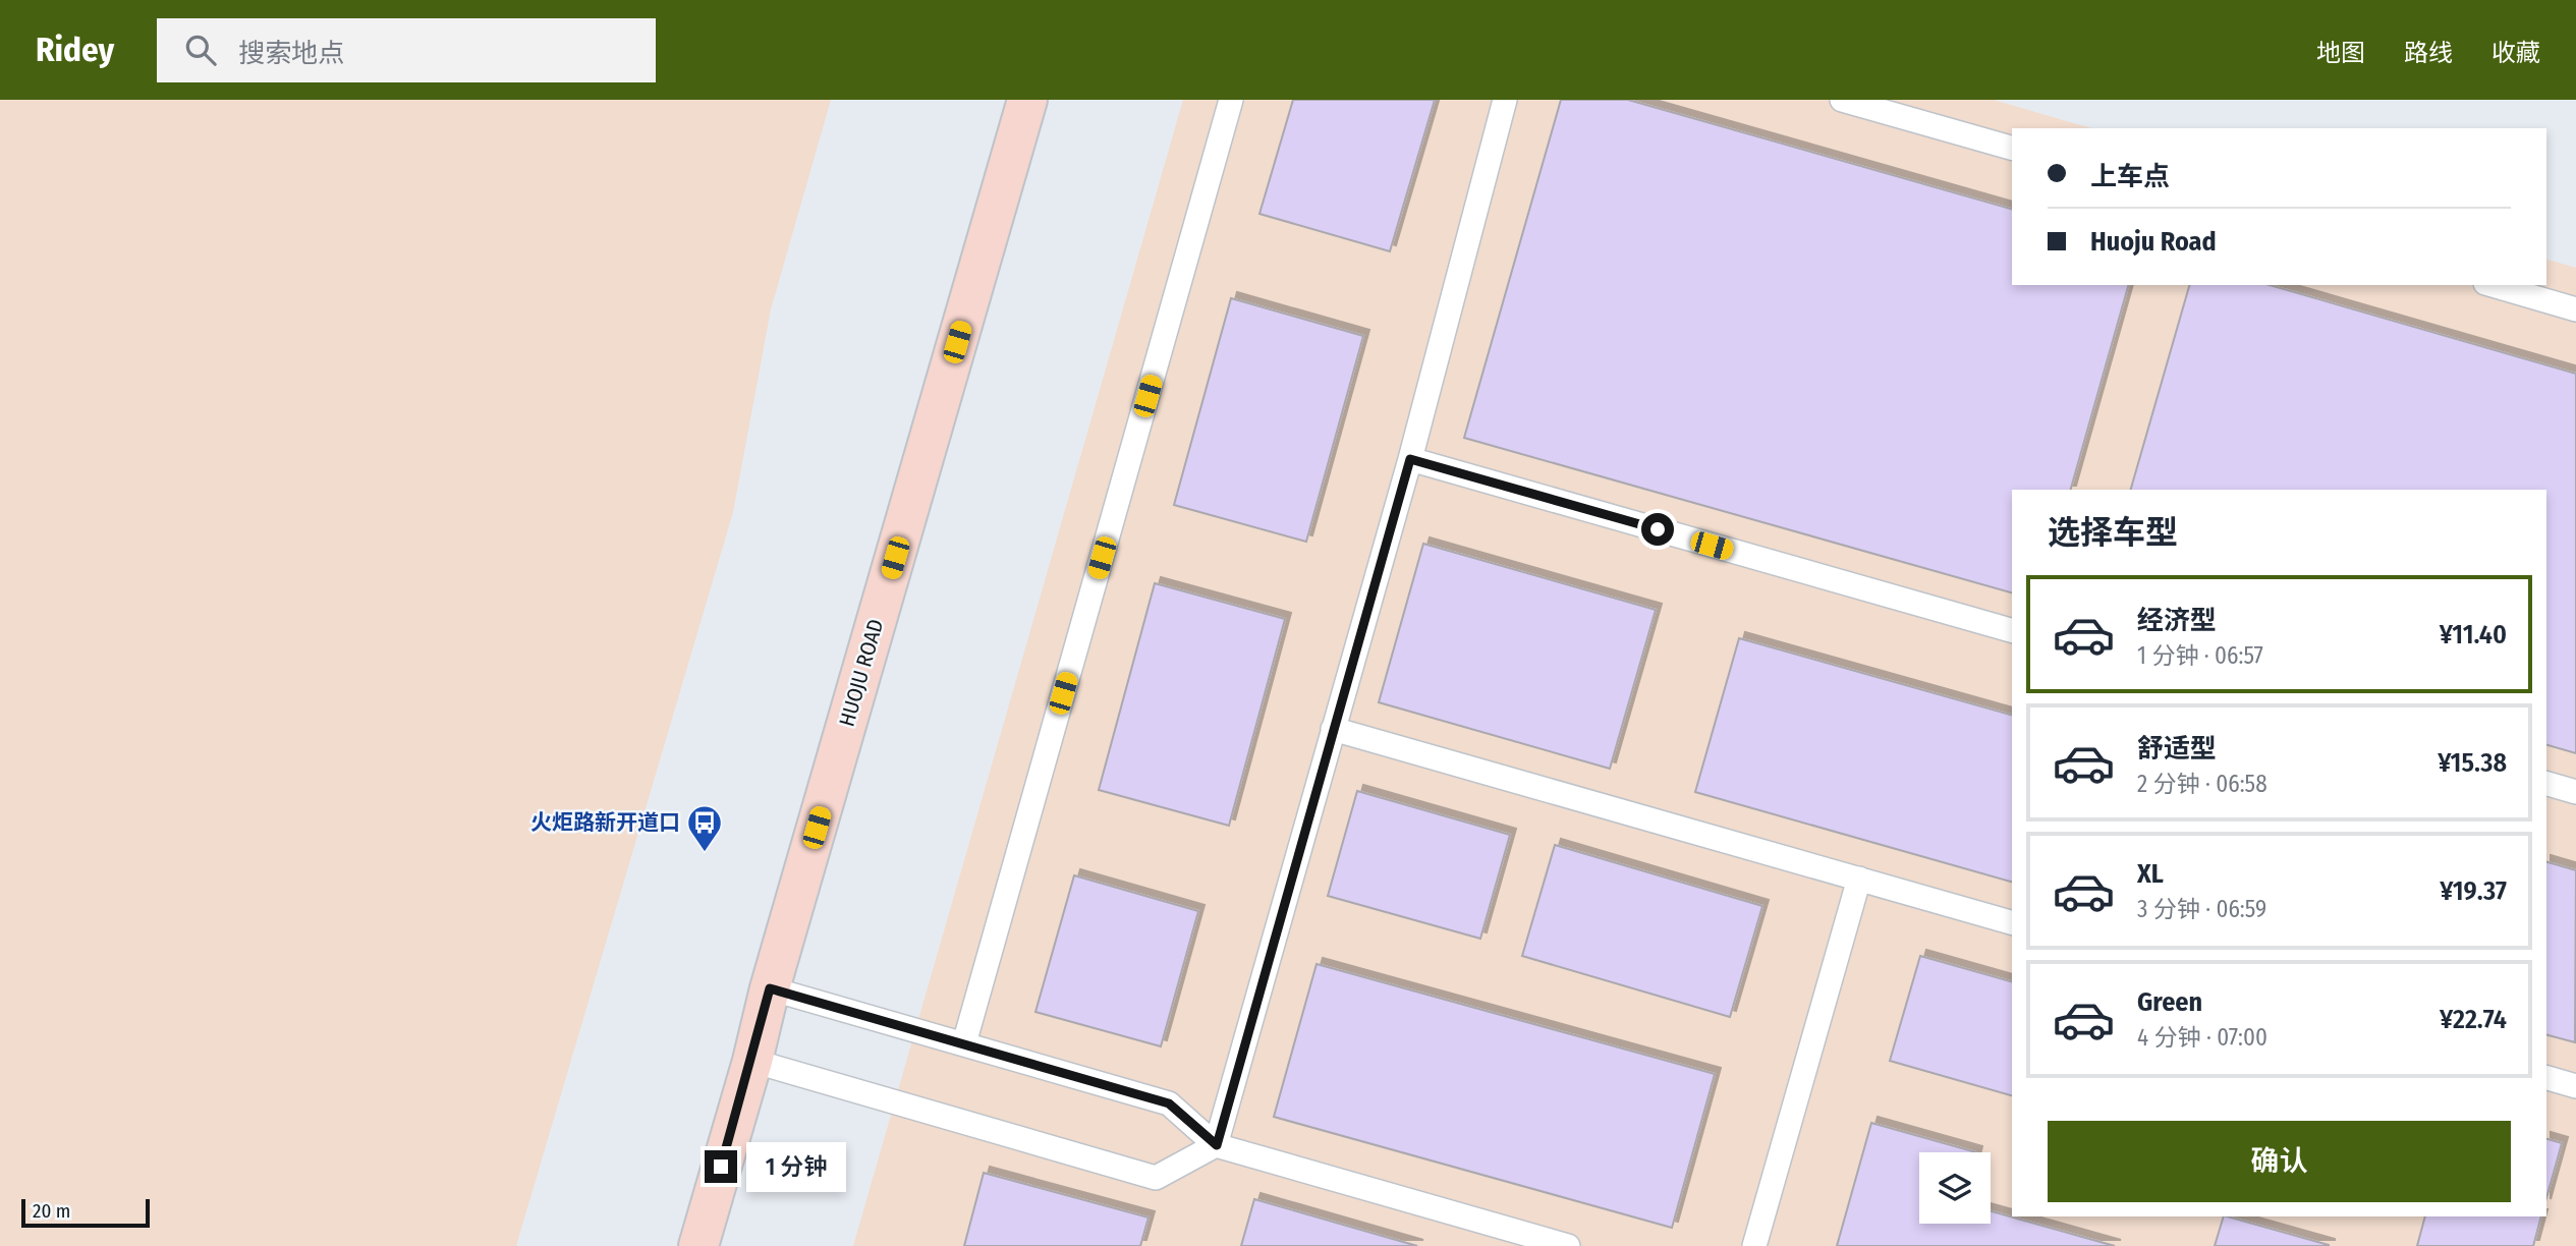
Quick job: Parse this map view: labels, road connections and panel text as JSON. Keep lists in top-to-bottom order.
{
  "streets": {
    "main road": ["HUOJU ROAD"]
  },
  "places": {
    "bus stop": ["火炬路新开道口"]
  },
  "scale_bar": "20 m",
  "page": {
    "header": "Ridey",
    "search": "搜索地点",
    "nav": ["地图", "路线", "收藏"],
    "banner": ["上车点", "Huoju Road"],
    "heading": "选择车型",
    "list": [
      {
        "name": "经济型",
        "note": "1 分钟 · 06:57",
        "value": "¥11.40"
      },
      {
        "name": "舒适型",
        "note": "2 分钟 · 06:58",
        "value": "¥15.38"
      },
      {
        "name": "XL",
        "note": "3 分钟 · 06:59",
        "value": "¥19.37"
      },
      {
        "name": "Green",
        "note": "4 分钟 · 07:00",
        "value": "¥22.74"
      }
    ],
    "buttons": "确认",
    "bubble": "1 分钟",
    "scale": "20 m"
  }
}
